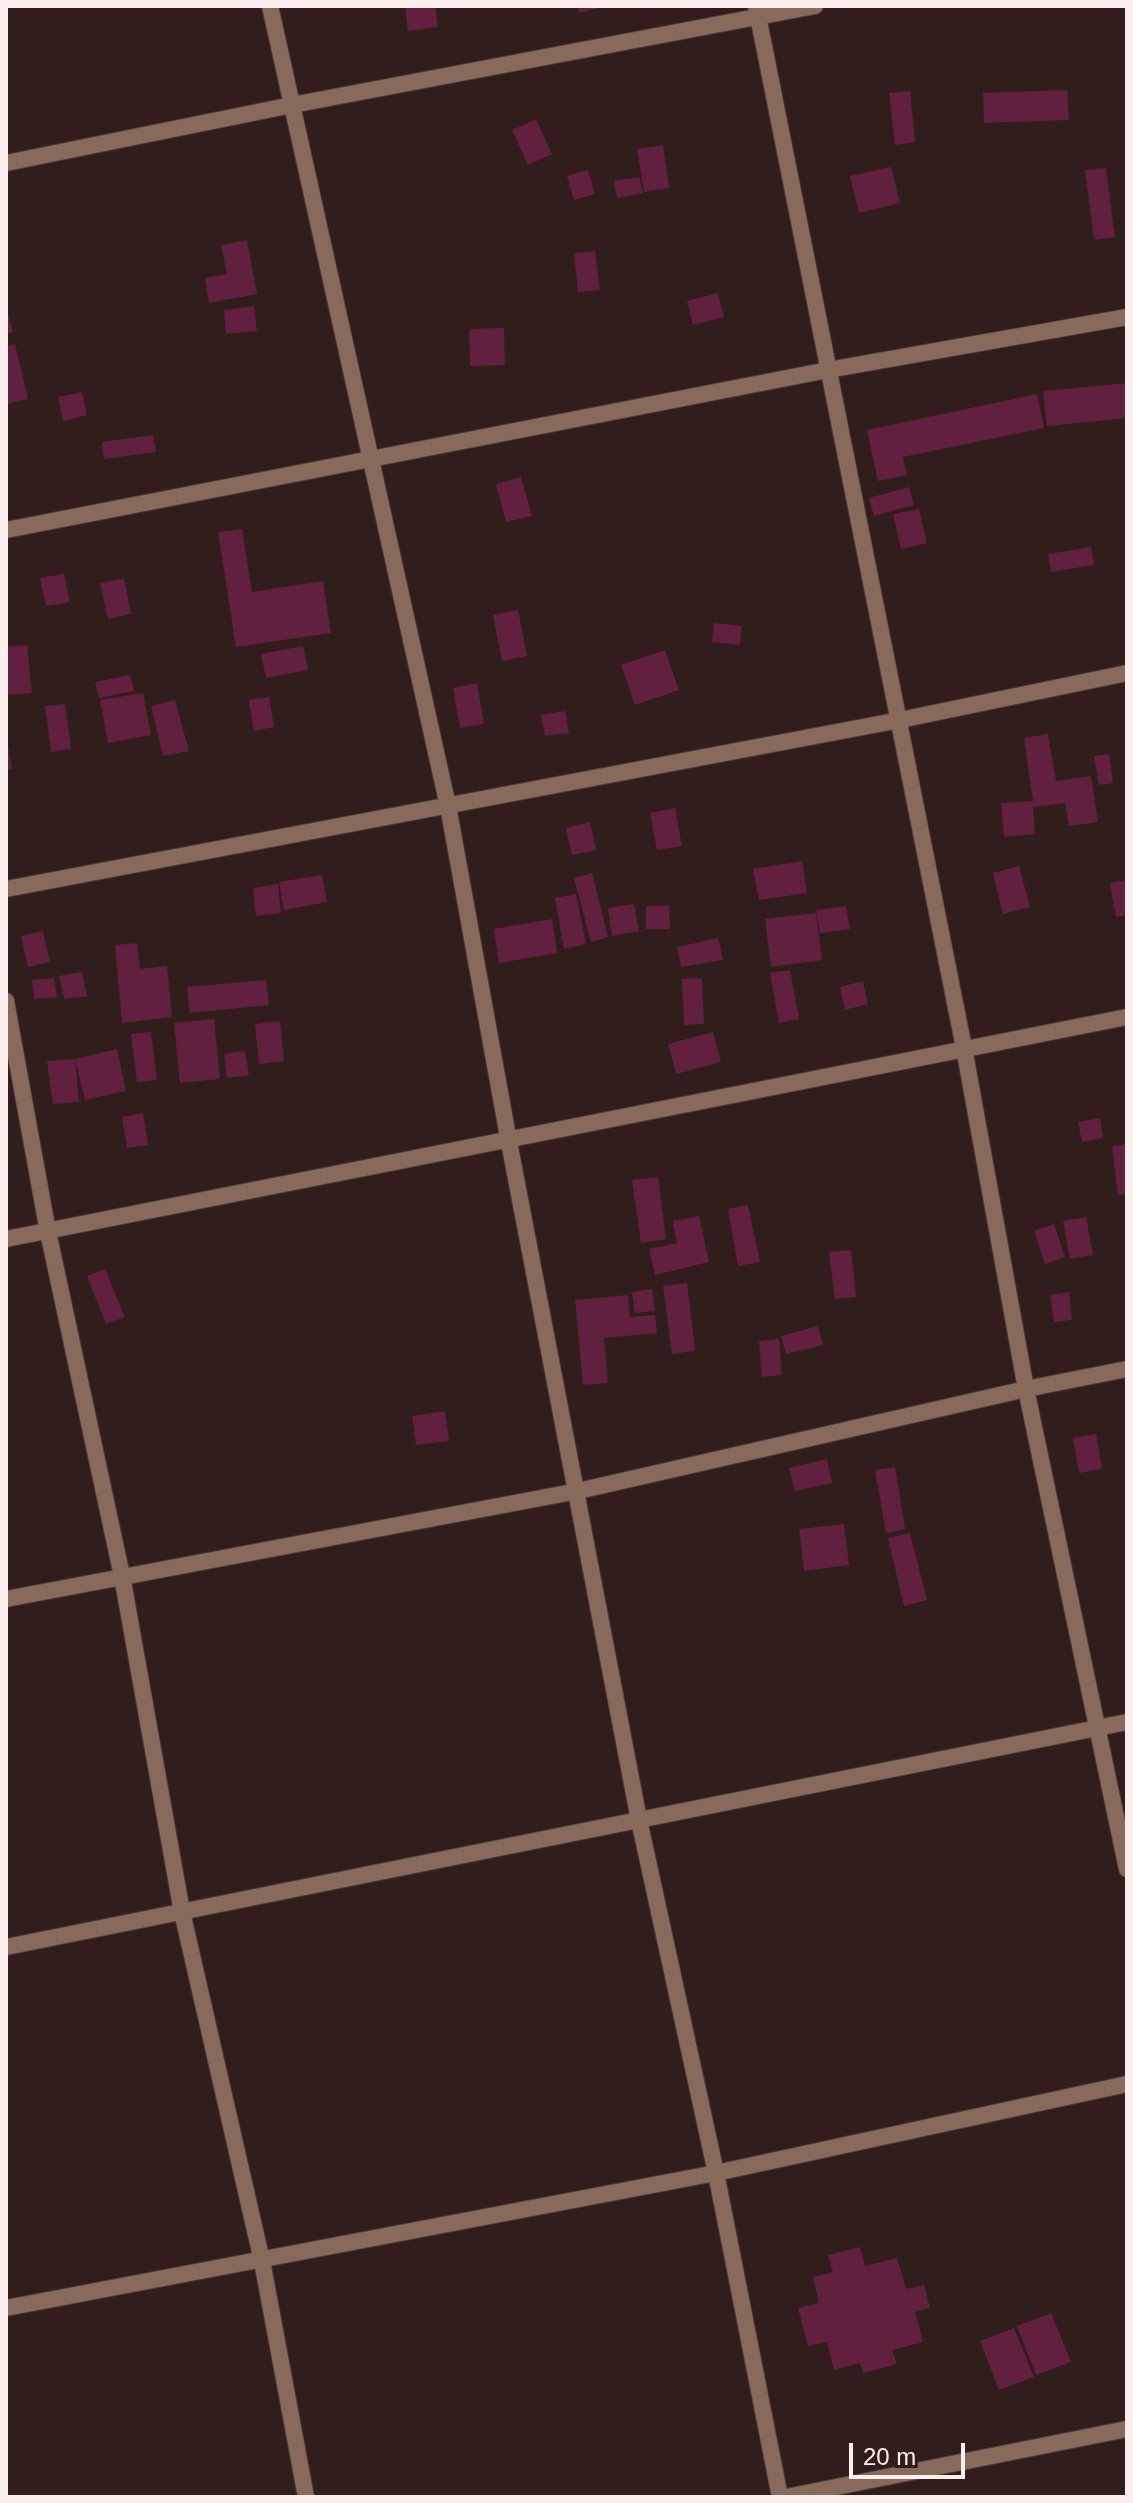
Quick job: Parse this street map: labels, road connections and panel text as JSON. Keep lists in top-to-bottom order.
{
  "scale_bar": "20 m"
}
